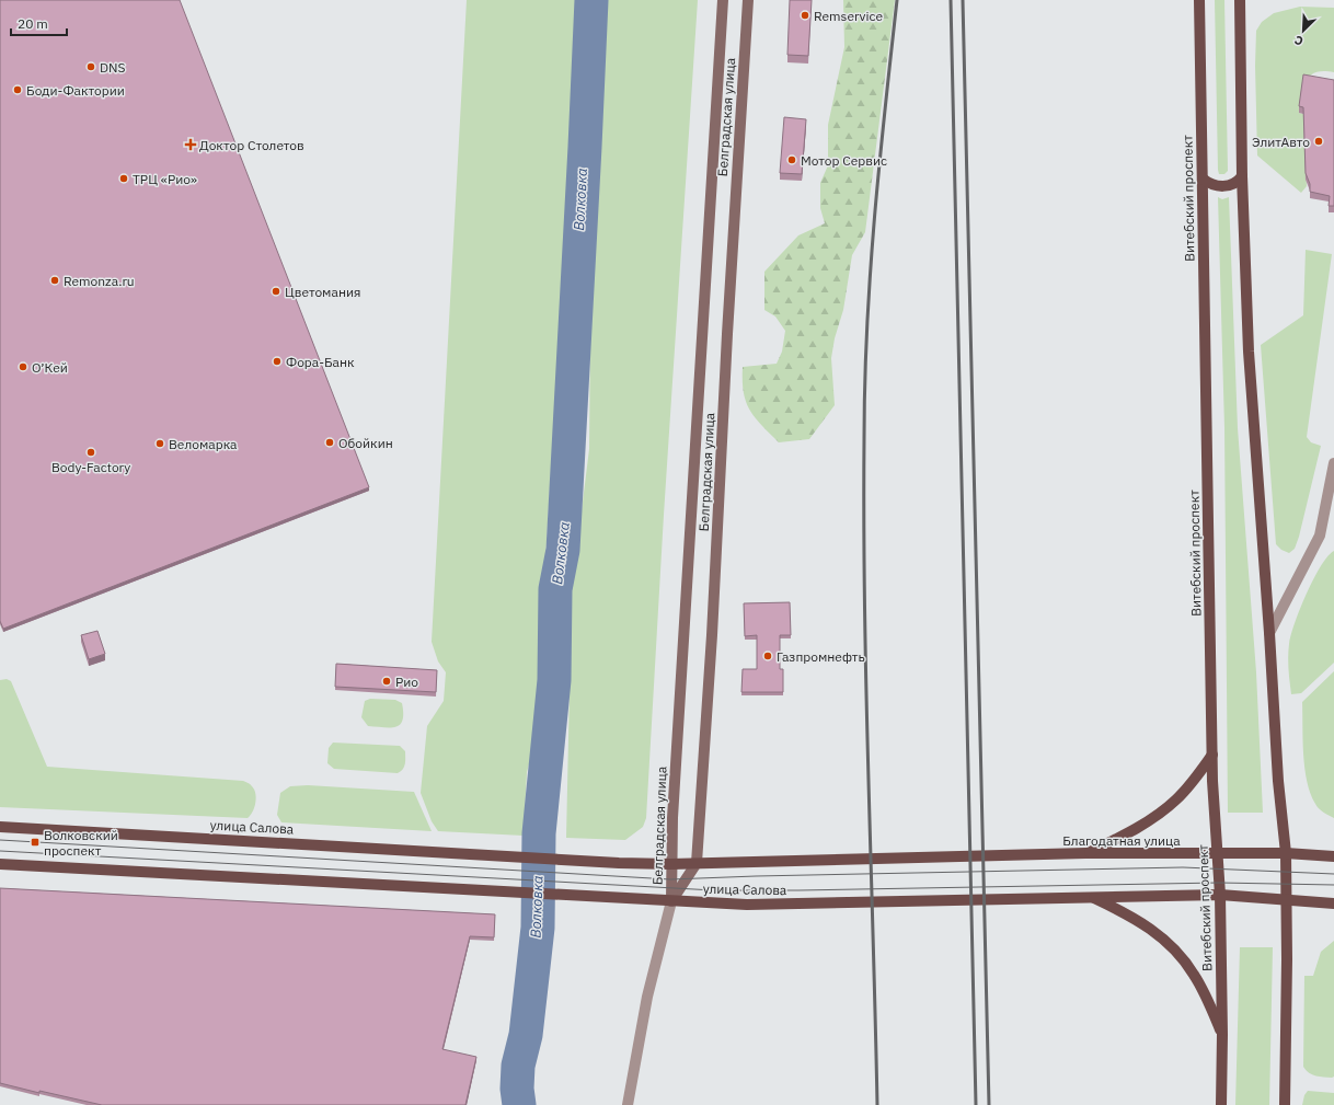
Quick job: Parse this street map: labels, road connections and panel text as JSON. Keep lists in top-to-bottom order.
{
  "streets": {
    "main road": ["Витебский проспект", "улица Салова", "Благодатная улица"],
    "street": ["Белградская улица"]
  },
  "crossings": [
    ["Белградская улица", "улица Салова"],
    ["Витебский проспект", "Благодатная улица"],
    ["улица Салова", "Благодатная улица"]
  ],
  "water": ["Волковка"],
  "places": {
    "other": [
      "Remservice",
      "DNS",
      "Боди-Фактории",
      "ЭлитАвто",
      "Мотор Сервис",
      "ТРЦ «Рио»",
      "Remonza.ru",
      "Цветомания",
      "Фора-Банк",
      "О’Кей",
      "Обойкин",
      "Веломарка",
      "Body-Factory",
      "Газпромнефть",
      "Рио"
    ],
    "health": ["Доктор Столетов"],
    "transit": ["Волковский проспект"]
  },
  "scale_bar": "20 m",
  "north": "bottom left"
}
